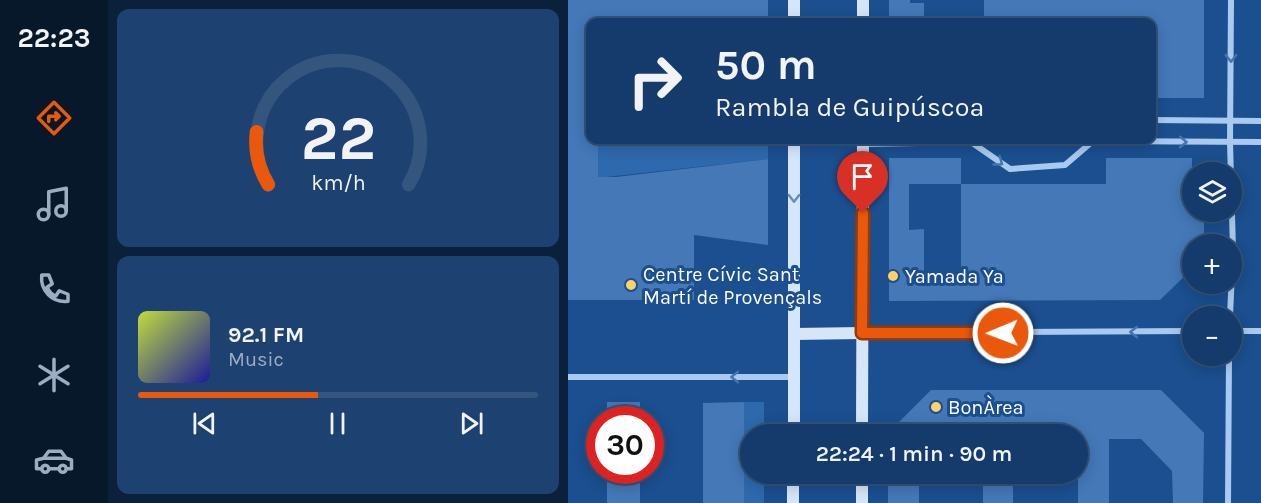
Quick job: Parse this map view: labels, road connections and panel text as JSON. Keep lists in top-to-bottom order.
{
  "places": ["Yamada Ya", "Centre Cívic Sant Martí de Provençals", "BonÀrea"],
  "page": {
    "tabs": "22:23",
    "turn": ["50 m", "Rambla de Guipúscoa"],
    "map_buttons": ["+", "−"],
    "song": ["92.1 FM", "Music"],
    "limit": "30",
    "trip": "22:24 · 1 min · 90 m",
    "gauge": ["22", "km/h"]
  }
}
